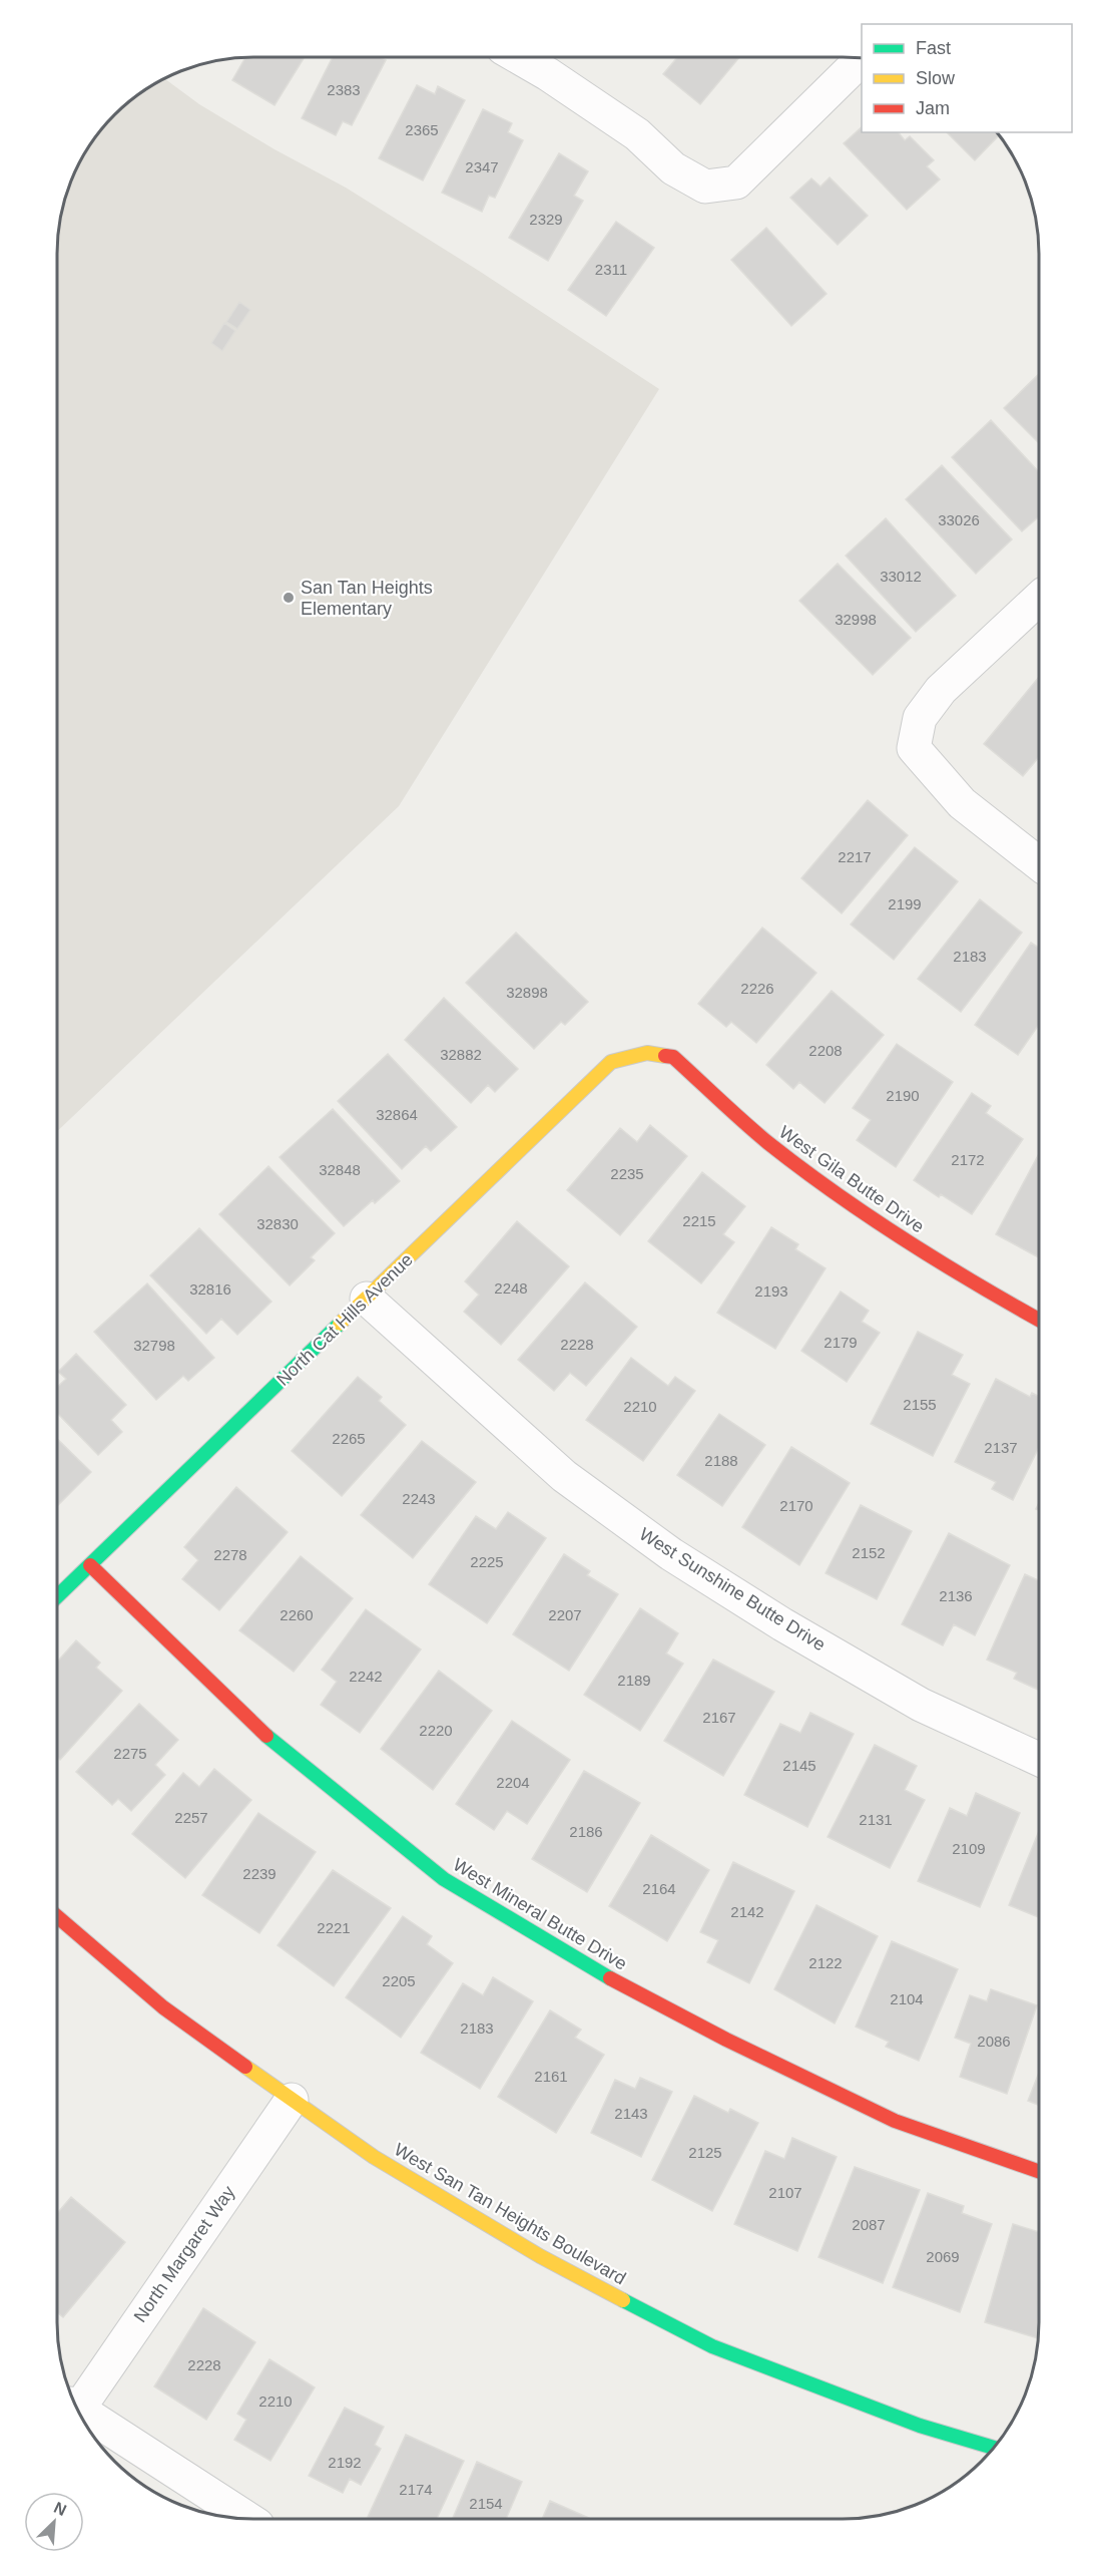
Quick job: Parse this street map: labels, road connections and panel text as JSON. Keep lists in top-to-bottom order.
{
  "streets": {
    "street": [
      "West Gila Butte Drive",
      "North Cat Hills Avenue",
      "West Sunshine Butte Drive",
      "West Mineral Butte Drive",
      "West San Tan Heights Boulevard",
      "North Margaret Way"
    ]
  },
  "crossings": [
    ["West Gila Butte Drive", "North Cat Hills Avenue"],
    ["North Cat Hills Avenue", "West Sunshine Butte Drive"],
    ["North Cat Hills Avenue", "West Mineral Butte Drive"],
    ["West San Tan Heights Boulevard", "North Margaret Way"]
  ],
  "places": ["San Tan Heights Elementary"],
  "house_numbers": [
    "2383",
    "2365",
    "2347",
    "2329",
    "2311",
    "33026",
    "33012",
    "32998",
    "2217",
    "2199",
    "2183",
    "2226",
    "32898",
    "2208",
    "32882",
    "2190",
    "32864",
    "2172",
    "32848",
    "2235",
    "2215",
    "32830",
    "2248",
    "32816",
    "2193",
    "2179",
    "2228",
    "32798",
    "2155",
    "2210",
    "2265",
    "2137",
    "2188",
    "2243",
    "2170",
    "2152",
    "2278",
    "2225",
    "2136",
    "2260",
    "2207",
    "2242",
    "2189",
    "2167",
    "2220",
    "2275",
    "2145",
    "2204",
    "2257",
    "2131",
    "2186",
    "2109",
    "2239",
    "2164",
    "2142",
    "2221",
    "2122",
    "2205",
    "2104",
    "2183",
    "2086",
    "2161",
    "2143",
    "2125",
    "2107",
    "2087",
    "2069",
    "2228",
    "2210",
    "2192",
    "2174",
    "2154"
  ],
  "legend": ["Fast", "Slow", "Jam"],
  "north": "top right"
}
